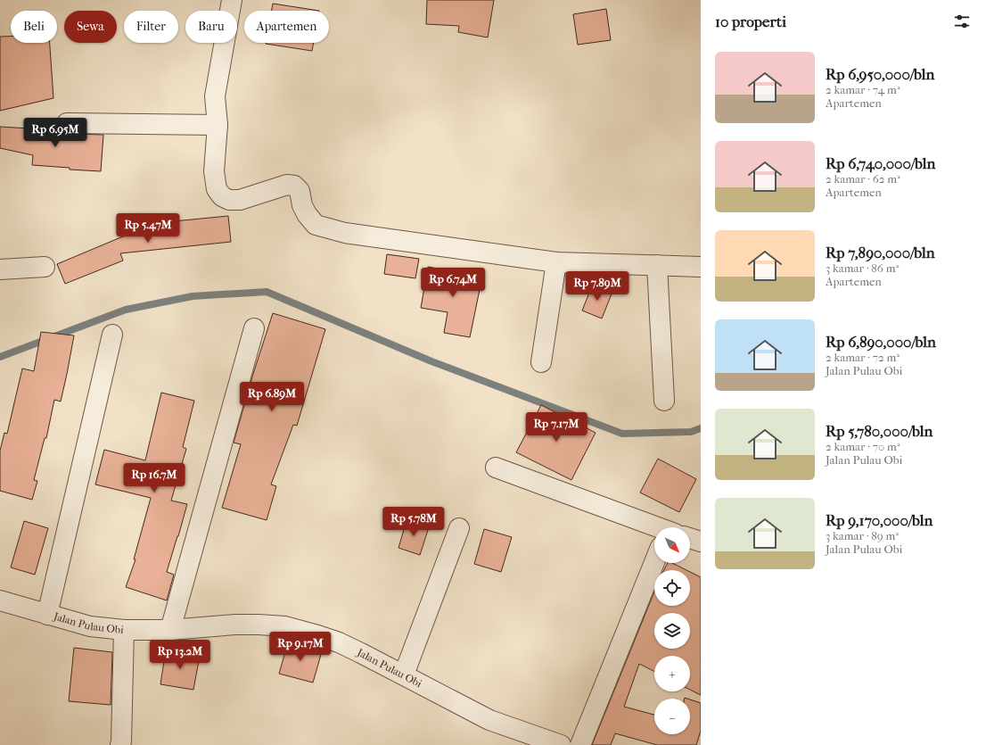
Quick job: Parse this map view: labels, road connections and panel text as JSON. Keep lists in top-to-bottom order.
{
  "streets": {
    "street": ["Jalan Pulau Obi"]
  },
  "north": "bottom right",
  "page": {
    "heading": "10 properti",
    "chip": [
      "Beli",
      "Sewa",
      "Filter",
      "Baru",
      "Apartemen"
    ],
    "list": [
      {
        "name": "Rp 6,950,000/bln",
        "note": "2 kamar · 74 m² · Apartemen"
      },
      {
        "name": "Rp 6,740,000/bln",
        "note": "2 kamar · 62 m² · Apartemen"
      },
      {
        "name": "Rp 7,890,000/bln",
        "note": "3 kamar · 86 m² · Apartemen"
      },
      {
        "name": "Rp 6,890,000/bln",
        "note": "2 kamar · 72 m² · Jalan Pulau Obi"
      },
      {
        "name": "Rp 5,780,000/bln",
        "note": "2 kamar · 70 m² · Jalan Pulau Obi"
      },
      {
        "name": "Rp 9,170,000/bln",
        "note": "3 kamar · 89 m² · Jalan Pulau Obi"
      }
    ],
    "price": [
      "Rp 6.95M",
      "Rp 5.47M",
      "Rp 6.74M",
      "Rp 7.89M",
      "Rp 6.89M",
      "Rp 7.17M",
      "Rp 16.7M",
      "Rp 5.78M",
      "Rp 9.17M",
      "Rp 13.2M"
    ],
    "map_buttons": ["+", "−"]
  }
}
